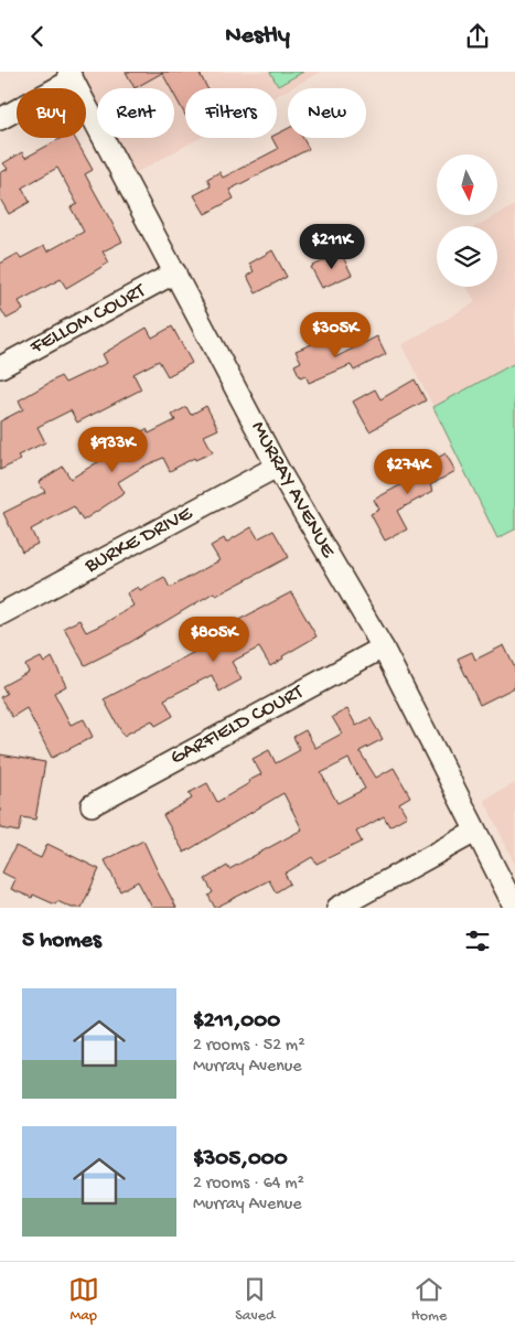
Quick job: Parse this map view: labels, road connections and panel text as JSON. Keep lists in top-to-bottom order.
{
  "streets": {
    "street": [
      "FELLOM COURT",
      "MURRAY AVENUE",
      "BURKE DRIVE",
      "GARFIELD COURT"
    ]
  },
  "crossings": [
    ["FELLOM COURT", "MURRAY AVENUE"],
    ["MURRAY AVENUE", "BURKE DRIVE"],
    ["MURRAY AVENUE", "GARFIELD COURT"]
  ],
  "north": "bottom",
  "page": {
    "header": "Nestly",
    "chip": [
      "Buy",
      "Rent",
      "Filters",
      "New"
    ],
    "price": [
      "$211K",
      "$305K",
      "$933K",
      "$274K",
      "$805K"
    ],
    "heading": "5 homes",
    "list": [
      {
        "name": "$211,000",
        "note": "2 rooms · 52 m² · Murray Avenue"
      },
      {
        "name": "$305,000",
        "note": "2 rooms · 64 m² · Murray Avenue"
      }
    ],
    "tabs": ["Map", "Saved", "Home"]
  }
}
